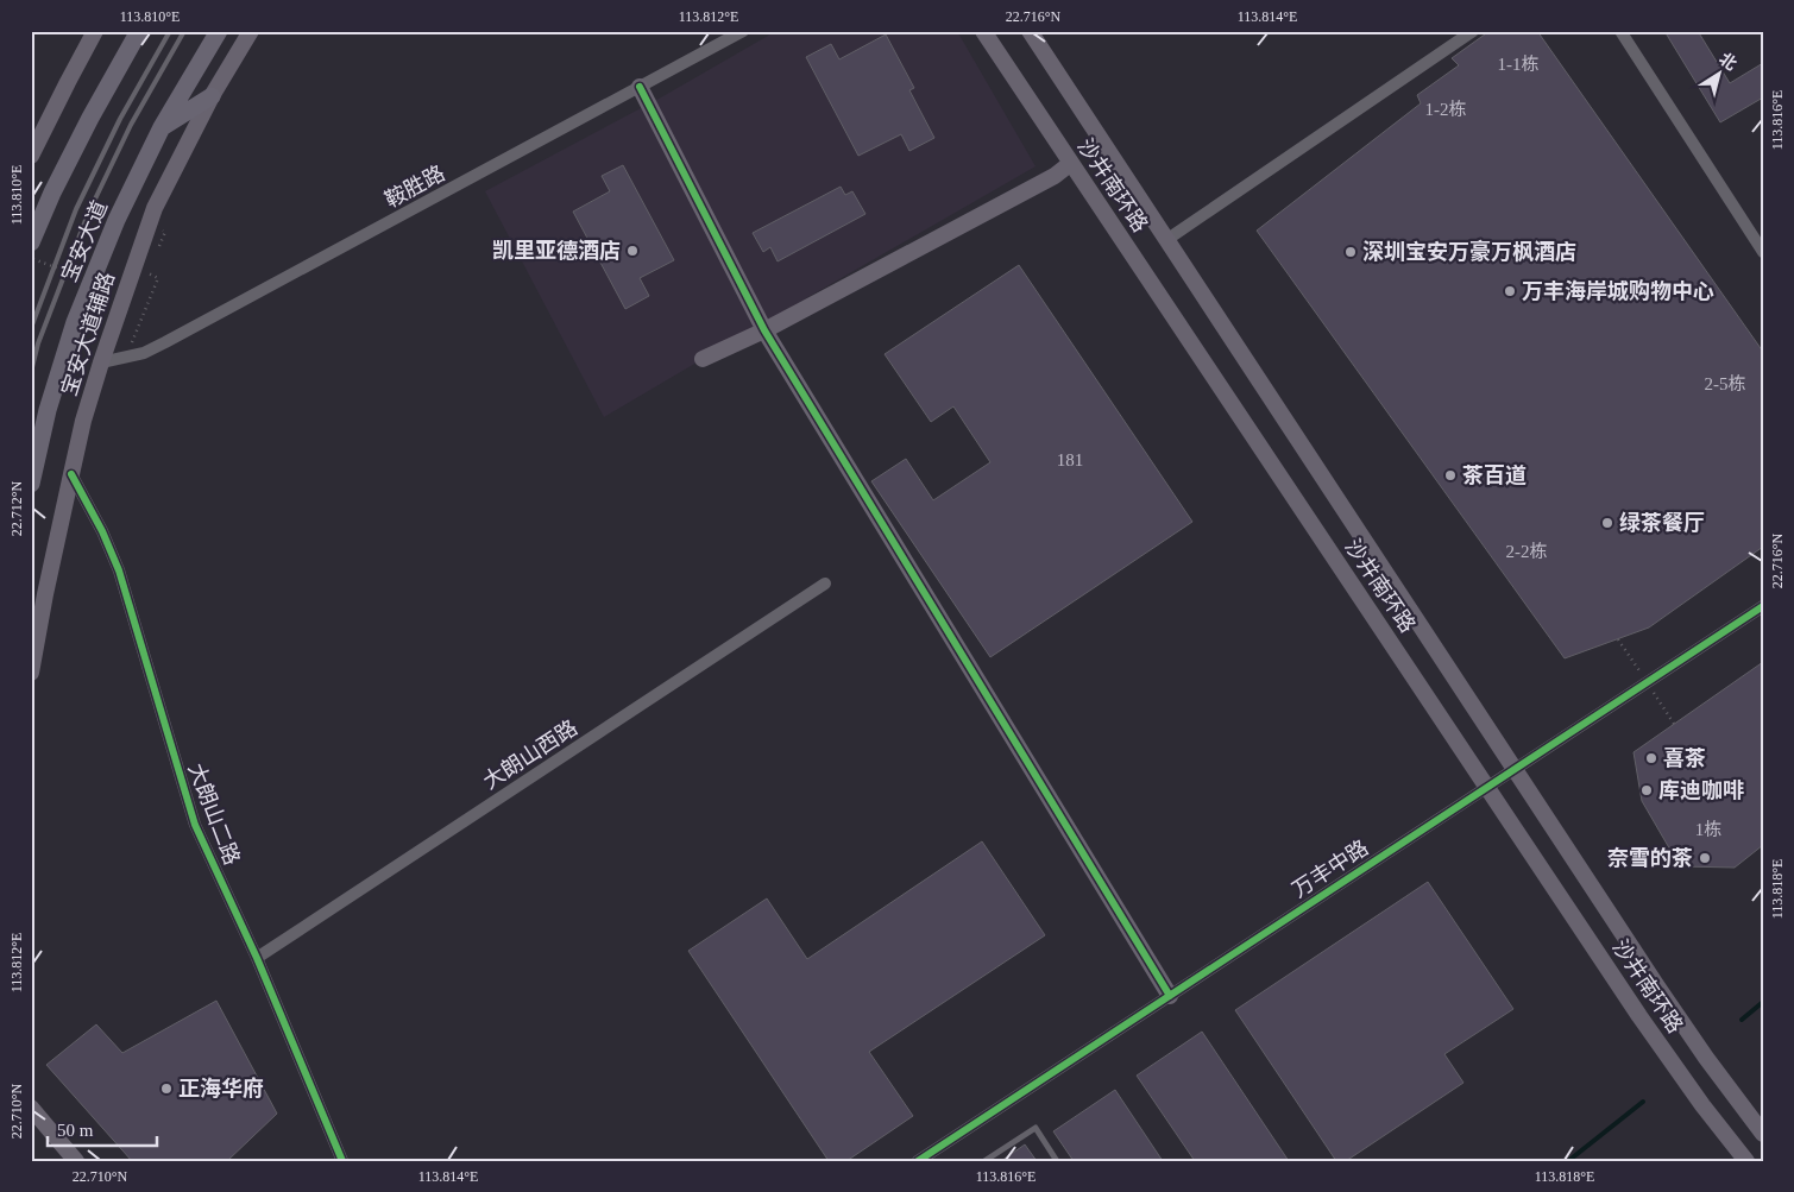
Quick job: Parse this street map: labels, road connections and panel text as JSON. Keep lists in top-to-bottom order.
{
  "streets": {
    "main road": ["沙井南环路", "宝安大道", "宝安大道辅路"],
    "street": [
      "鞍胜路",
      "大朗山西路",
      "大朗山二路",
      "万丰中路"
    ]
  },
  "crossings": [
    ["沙井南环路", "万丰中路"],
    ["鞍胜路", "宝安大道辅路"],
    ["宝安大道辅路", "大朗山二路"],
    ["大朗山西路", "大朗山二路"]
  ],
  "places": [
    "凯里亚德酒店",
    "深圳宝安万豪万枫酒店",
    "万丰海岸城购物中心",
    "茶百道",
    "绿茶餐厅",
    "喜茶",
    "库迪咖啡",
    "奈雪的茶",
    "正海华府"
  ],
  "house_numbers": [
    "1-1栋",
    "1-2栋",
    "2-5栋",
    "181",
    "2-2栋",
    "1栋"
  ],
  "scale_bar": "50 m",
  "north": "top right",
  "coordinates": [
    "113.810°E",
    "113.812°E",
    "22.716°N",
    "113.814°E",
    "113.816°E",
    "22.712°N",
    "113.818°E",
    "22.710°N"
  ]
}
